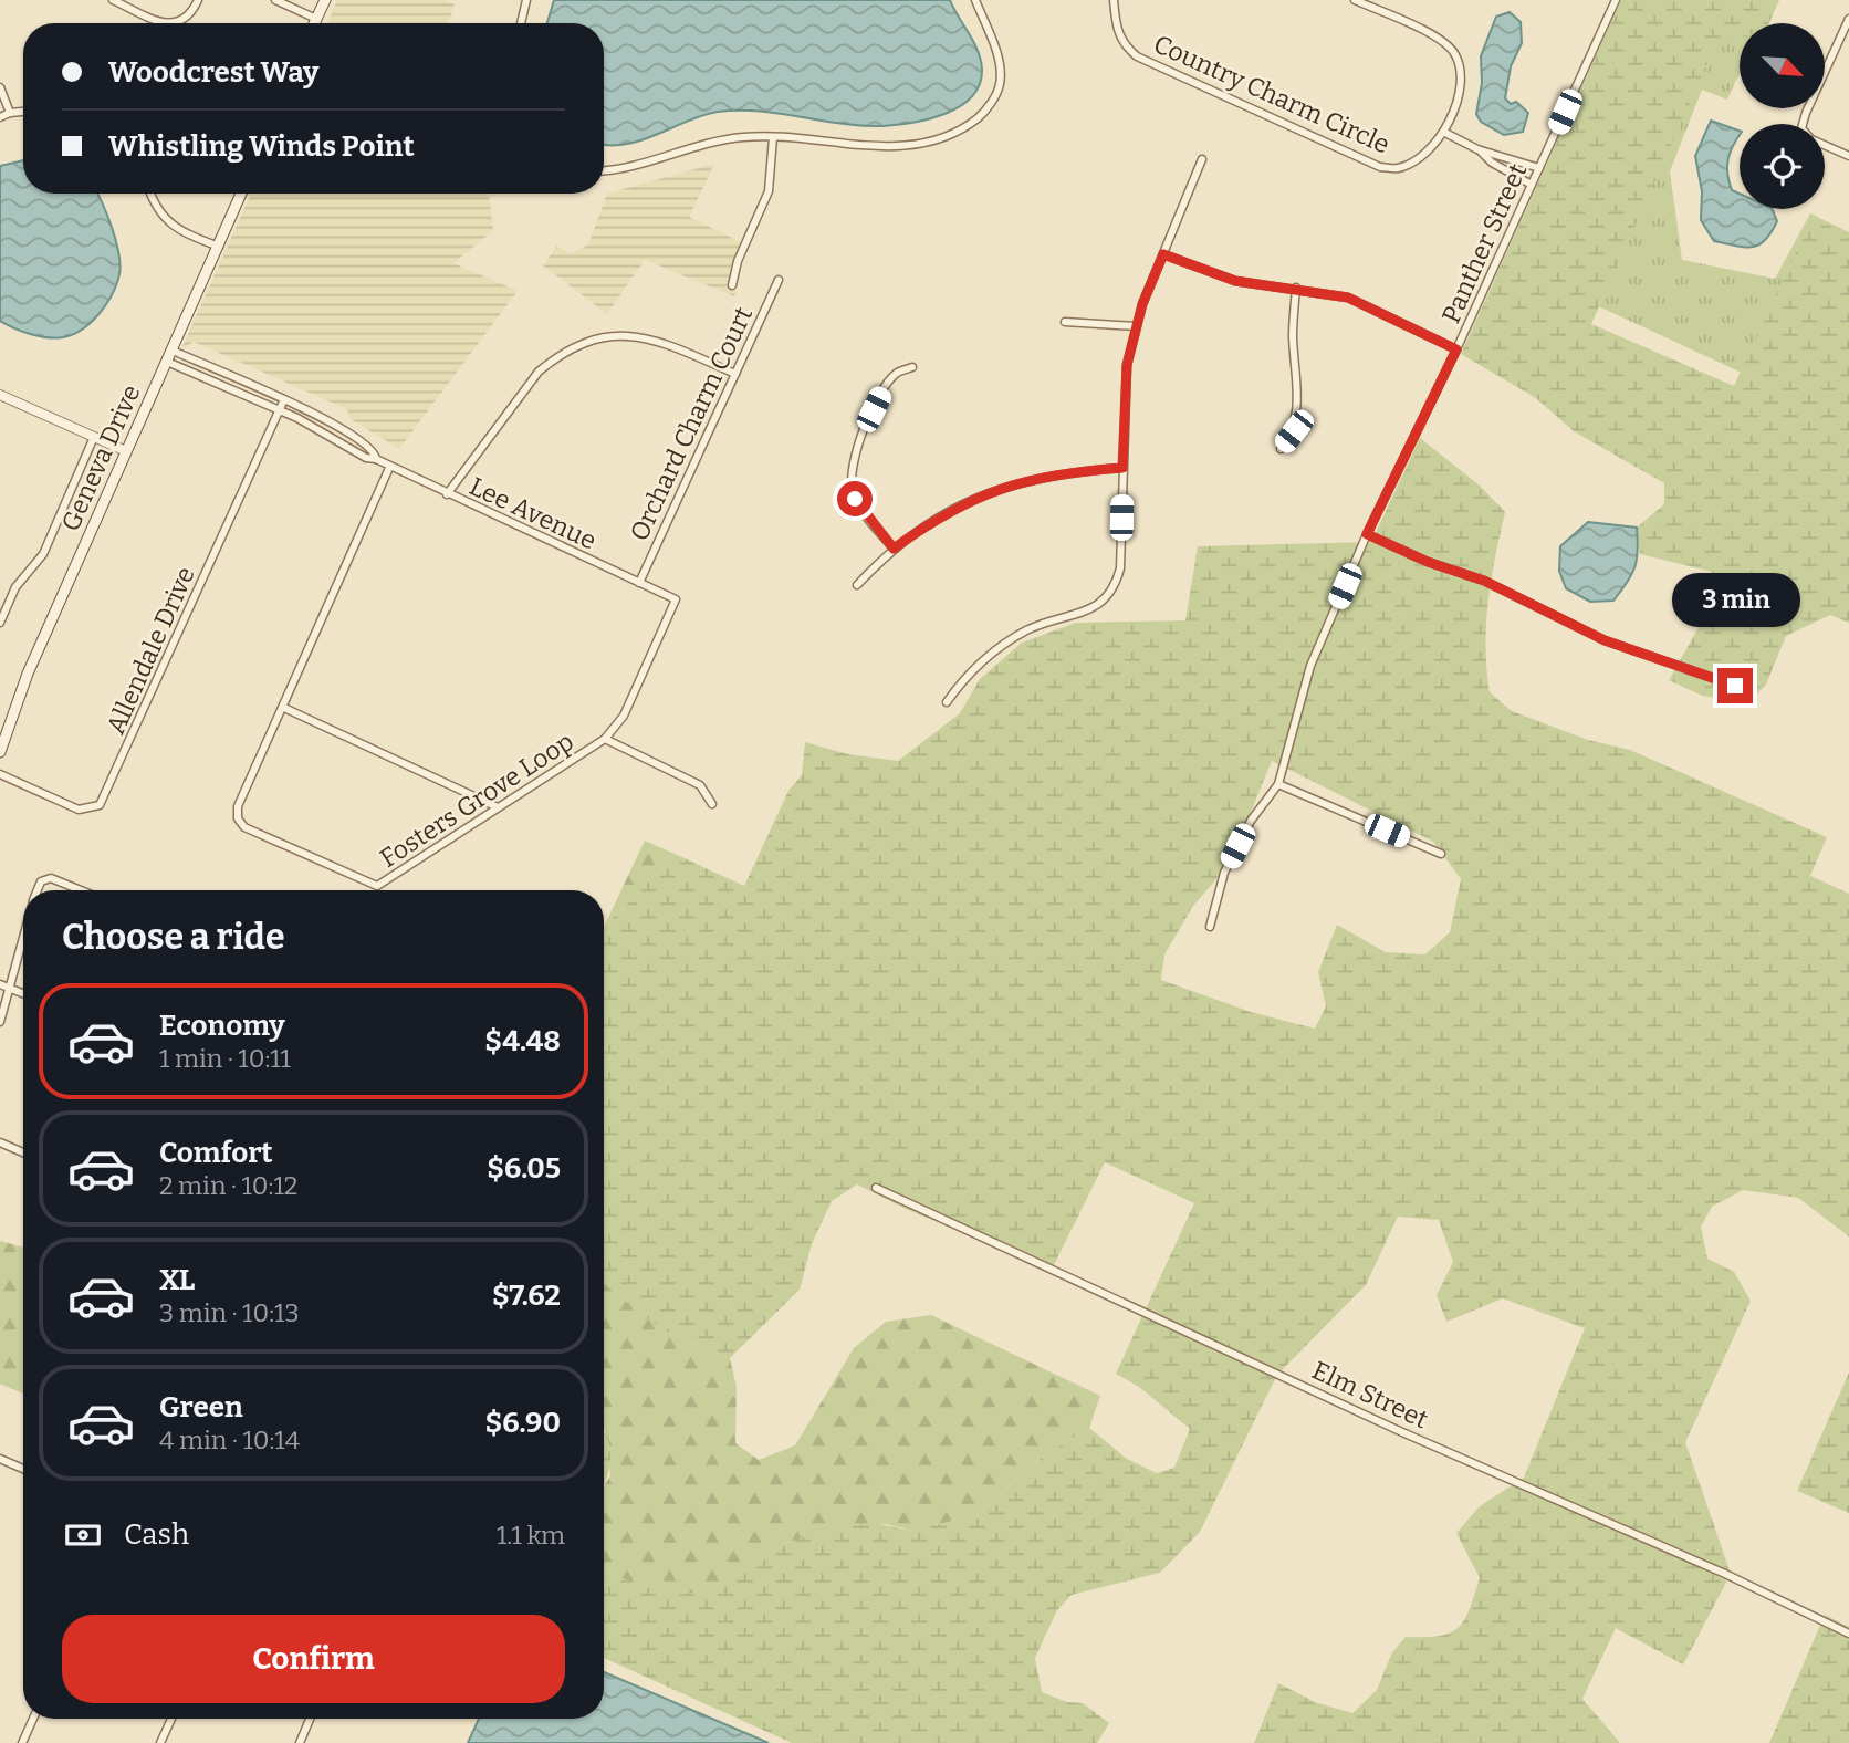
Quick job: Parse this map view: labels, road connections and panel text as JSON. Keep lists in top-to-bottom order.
{
  "streets": {
    "main road": ["Geneva Drive"],
    "street": [
      "Country Charm Circle",
      "Panther Street",
      "Orchard Charm Court",
      "Lee Avenue",
      "Allendale Drive",
      "Fosters Grove Loop",
      "Elm Street"
    ]
  },
  "crossings": [
    ["Orchard Charm Court", "Lee Avenue"],
    ["Geneva Drive", "Lee Avenue"],
    ["Lee Avenue", "Allendale Drive"],
    ["Lee Avenue", "Fosters Grove Loop"]
  ],
  "north": "bottom right",
  "page": {
    "banner": ["Woodcrest Way", "Whistling Winds Point"],
    "bubble": "3 min",
    "heading": "Choose a ride",
    "list": [
      {
        "name": "Economy",
        "note": "1 min · 10:11",
        "value": "$4.48"
      },
      {
        "name": "Comfort",
        "note": "2 min · 10:12",
        "value": "$6.05"
      },
      {
        "name": "XL",
        "note": "3 min · 10:13",
        "value": "$7.62"
      },
      {
        "name": "Green",
        "note": "4 min · 10:14",
        "value": "$6.90"
      }
    ],
    "pay": ["Cash", "1.1 km"],
    "buttons": "Confirm"
  }
}
